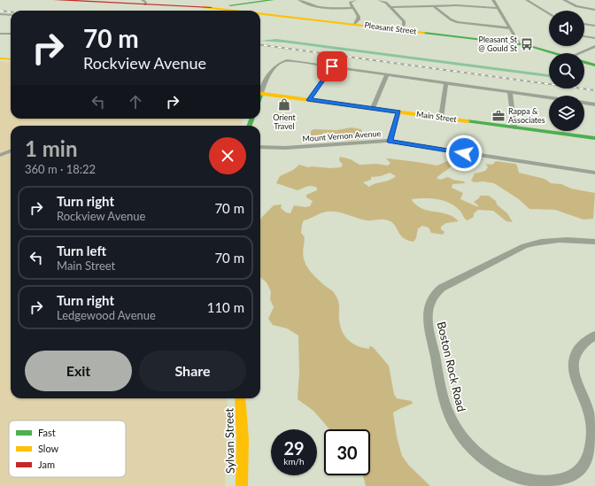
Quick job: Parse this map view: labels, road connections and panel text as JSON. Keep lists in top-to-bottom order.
{
  "streets": {
    "main road": ["Pleasant Street", "Main Street", "Sylvan Street"],
    "street": ["Mount Vernon Avenue", "Boston Rock Road"]
  },
  "places": {
    "bus stop": ["Pleasant St @ Gould St"],
    "shop": ["Orient Travel"],
    "office": ["Rappa & Associates"]
  },
  "legend": ["Fast", "Slow", "Jam"],
  "page": {
    "turn": ["70 m", "Rockview Avenue"],
    "heading": ["1 min", "360 m · 18:22"],
    "list": [
      {
        "name": "Turn right",
        "note": "Rockview Avenue",
        "value": "70 m"
      },
      {
        "name": "Turn left",
        "note": "Main Street",
        "value": "70 m"
      },
      {
        "name": "Turn right",
        "note": "Ledgewood Avenue",
        "value": "110 m"
      }
    ],
    "buttons": ["Exit", "Share"],
    "speed": "29 km/h",
    "limit": "30"
  }
}
